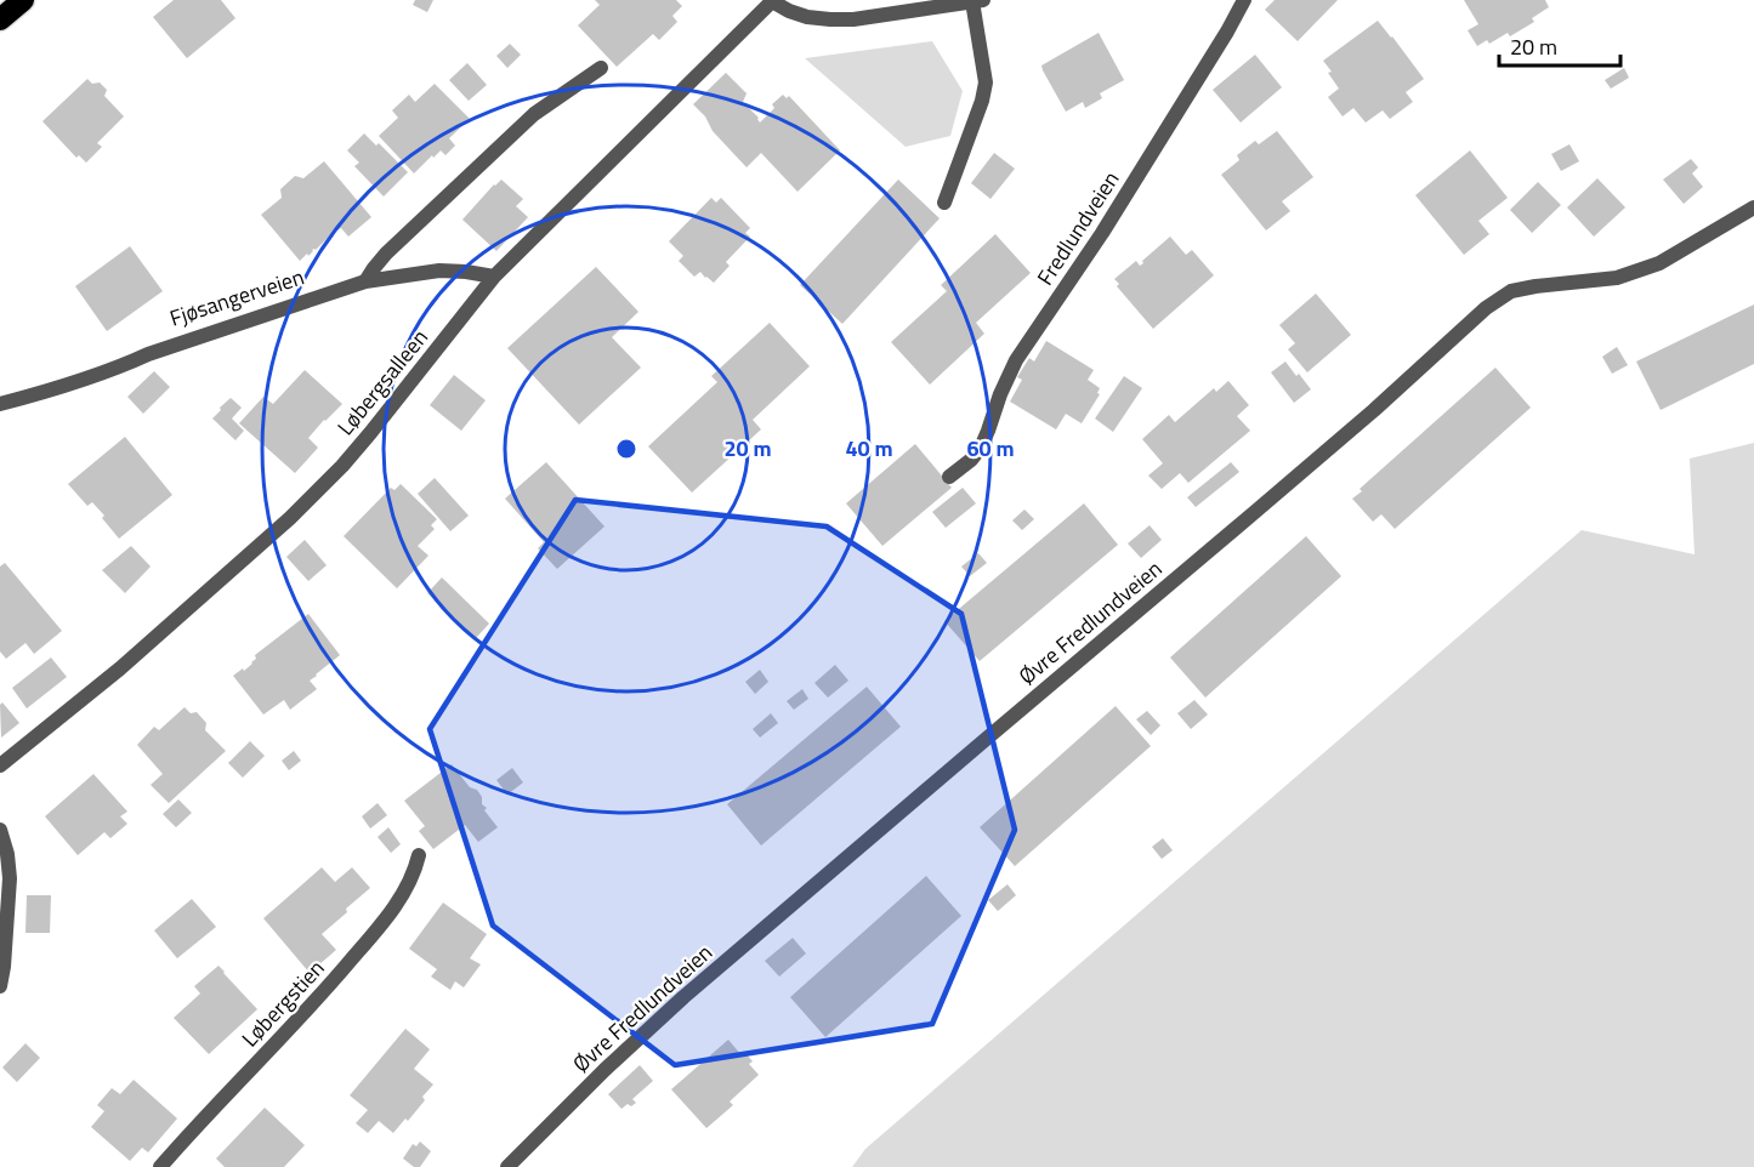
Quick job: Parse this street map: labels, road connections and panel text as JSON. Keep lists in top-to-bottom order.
{
  "streets": {
    "street": [
      "Fredlundveien",
      "Fjøsangerveien",
      "Løbergsalleen",
      "Øvre Fredlundveien",
      "Løbergstien"
    ]
  },
  "crossings": [
    ["Fjøsangerveien", "Løbergsalleen"]
  ],
  "scale_bar": "20 m",
  "rings": ["20 m", "40 m", "60 m"]
}
